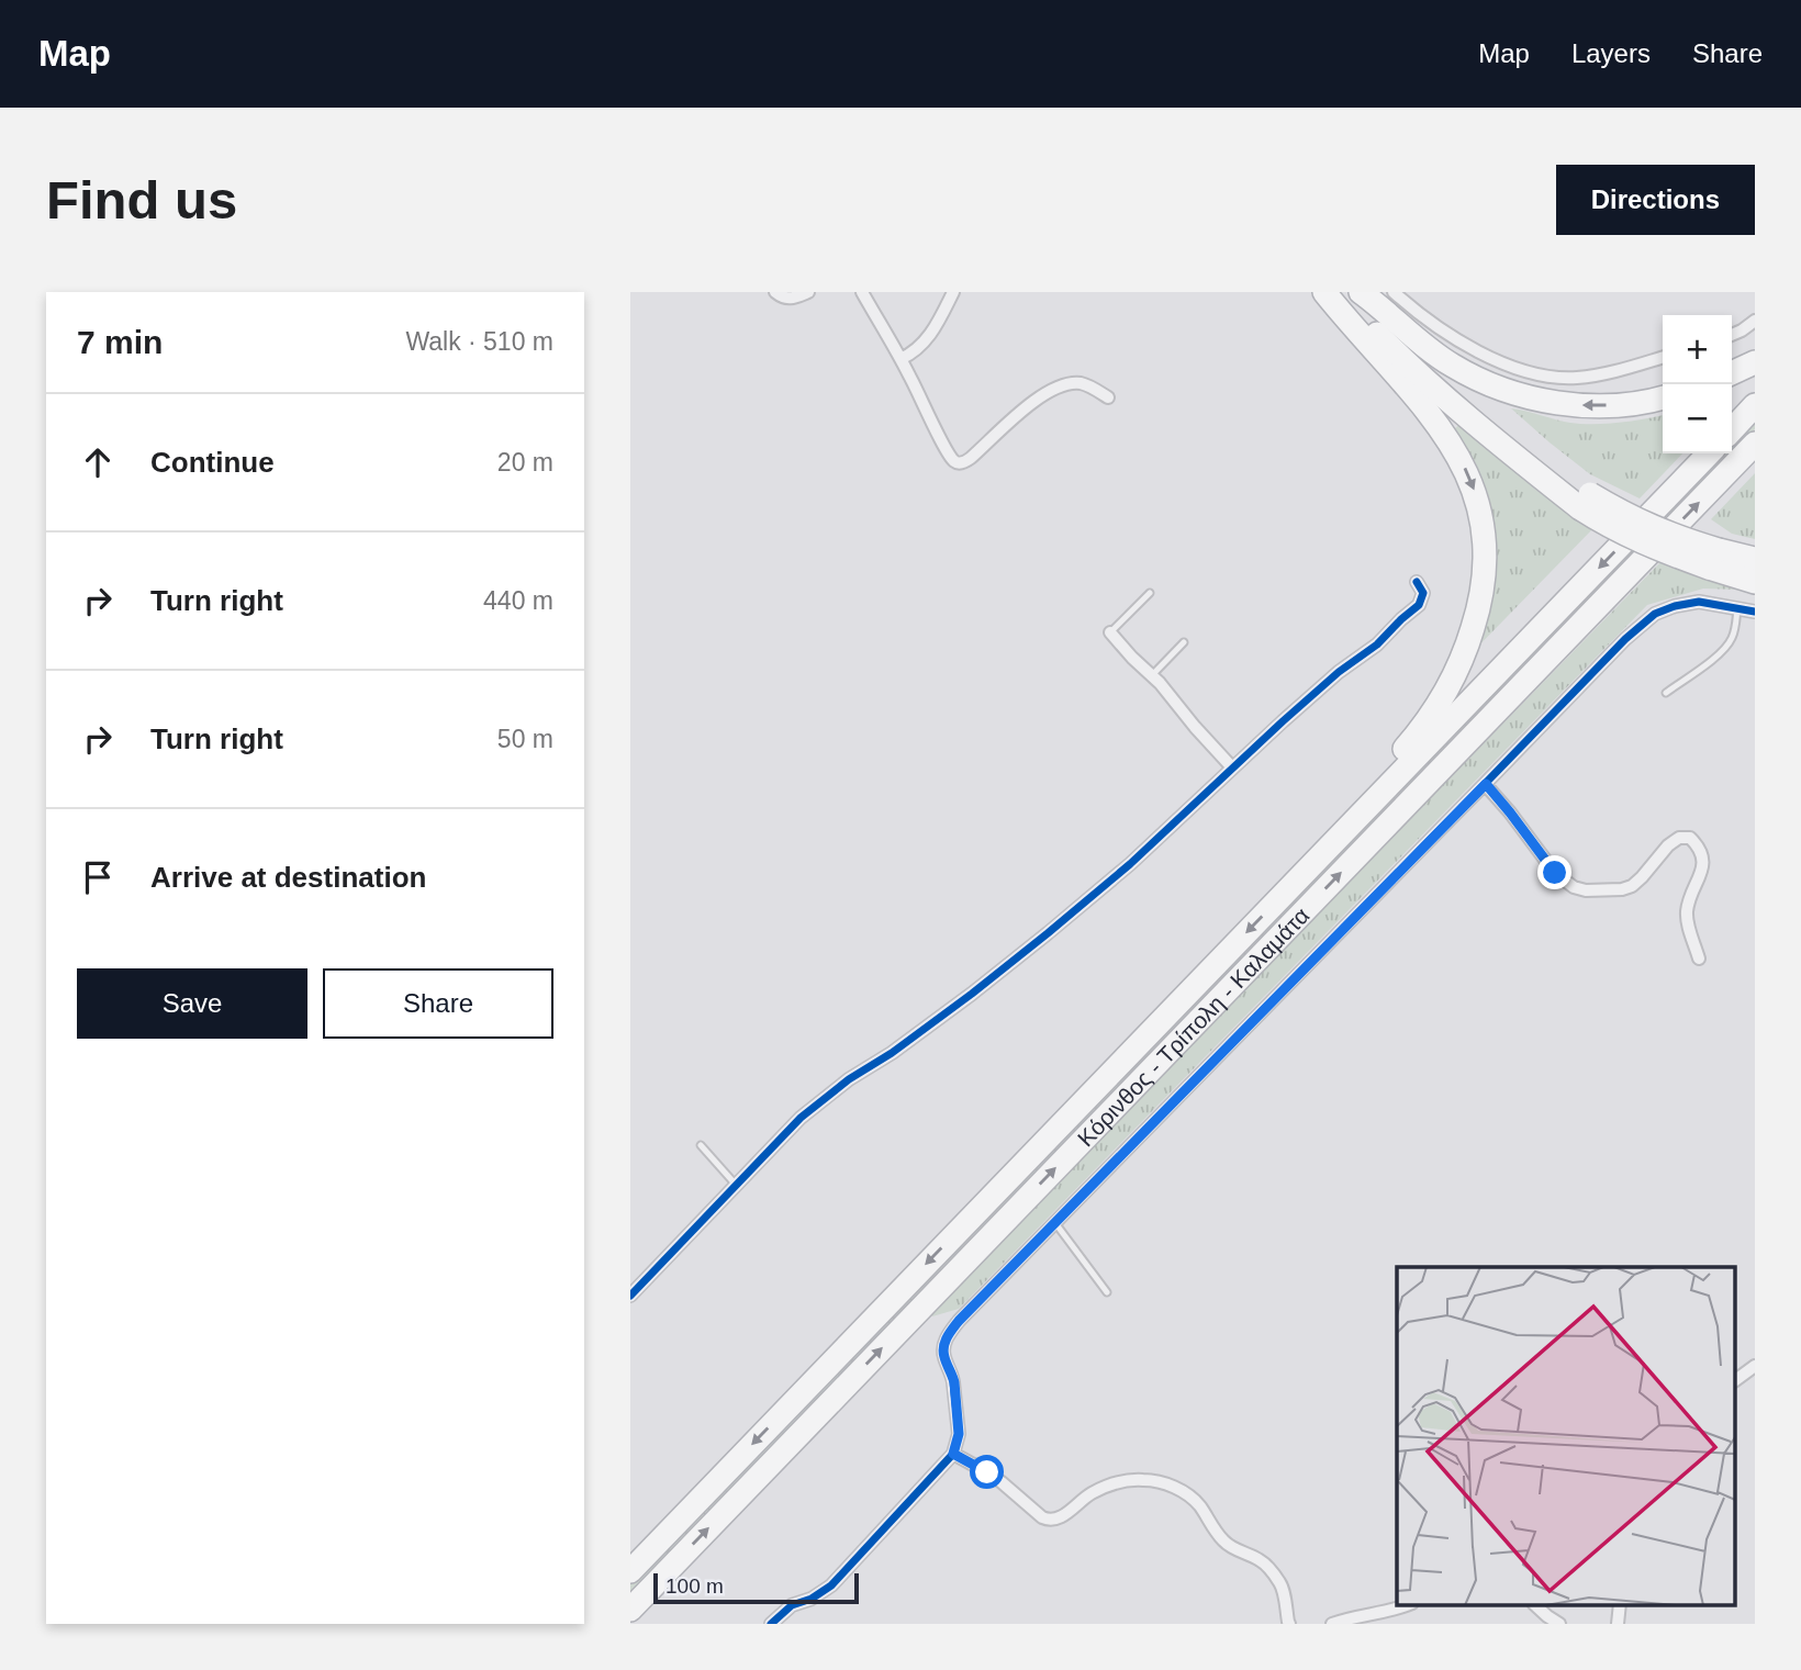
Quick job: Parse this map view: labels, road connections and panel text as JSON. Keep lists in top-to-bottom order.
{
  "streets": {
    "highway": ["Κόρινθος - Τρίπολη - Καλαμάτα"]
  },
  "scale_bar": "100 m",
  "page": {
    "header": "Map",
    "nav": ["Map", "Layers", "Share"],
    "buttons": [
      "Directions",
      ["Save", "Share"]
    ],
    "title": "Find us",
    "heading": ["7 min", "Walk · 510 m"],
    "map_buttons": ["+", "−"],
    "list": [
      ["Continue", "20 m"],
      ["Turn right", "440 m"],
      ["Turn right", "50 m"],
      "Arrive at destination"
    ],
    "scale": "100 m"
  }
}
